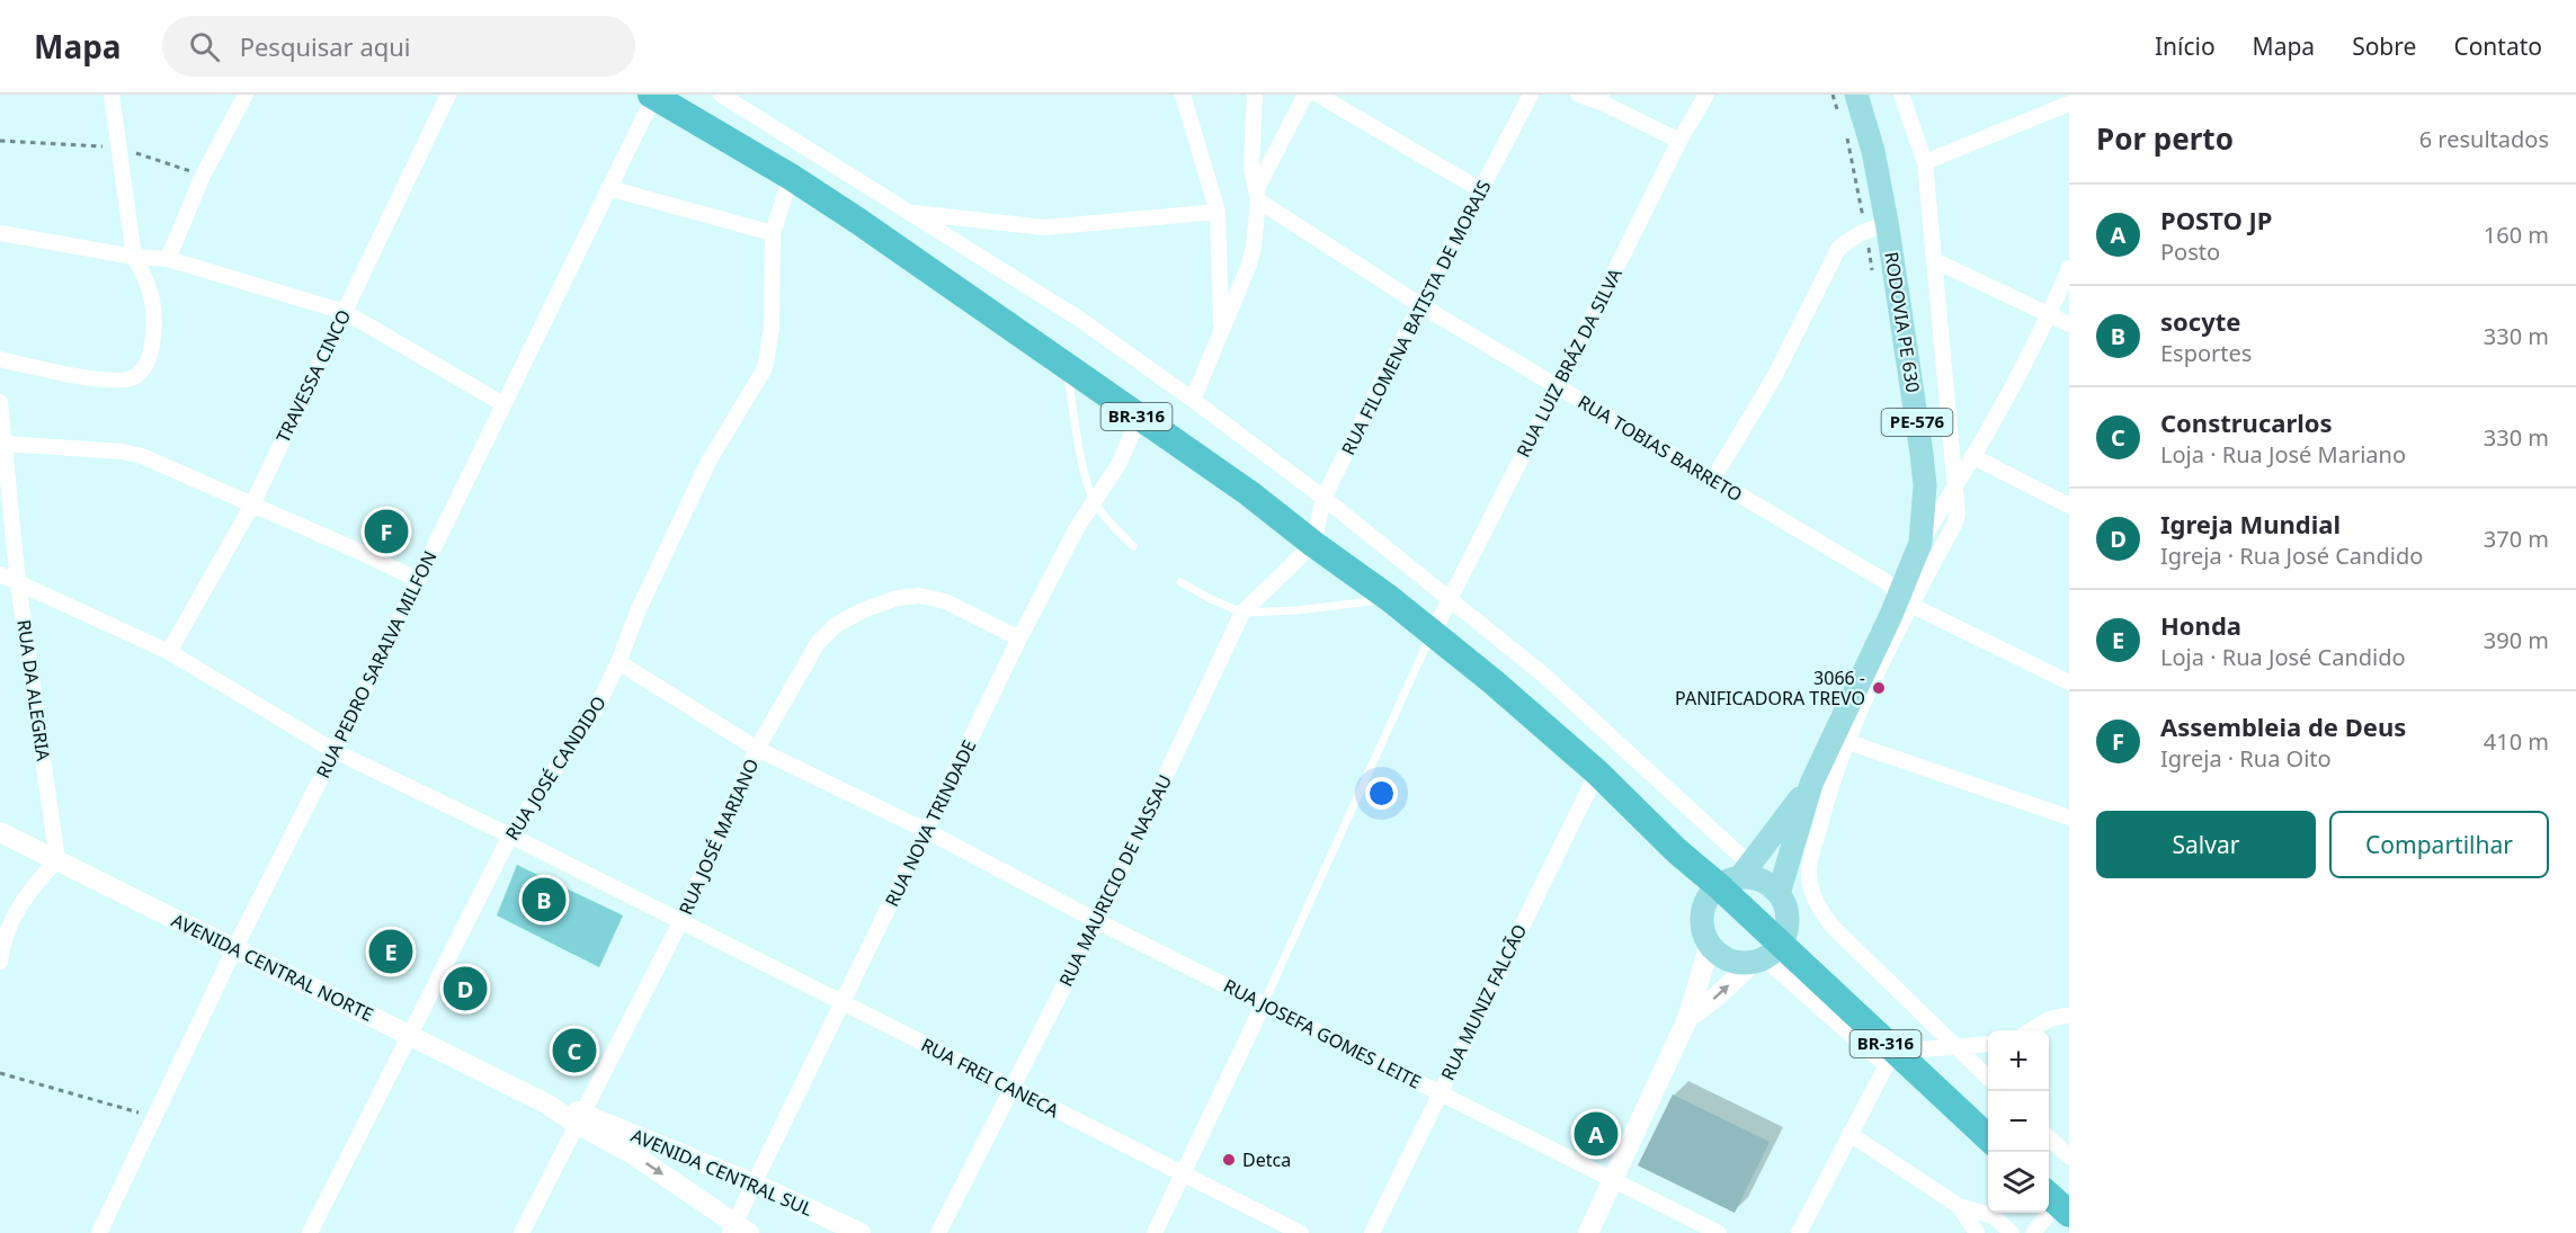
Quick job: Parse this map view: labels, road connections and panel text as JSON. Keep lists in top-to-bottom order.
{
  "streets": {
    "highway": ["BR-316"],
    "main road": [
      "RODOVIA PE 630",
      "PE-576",
      "AVENIDA CENTRAL NORTE",
      "AVENIDA CENTRAL SUL"
    ],
    "street": [
      "RUA FILOMENA BATISTA DE MORAIS",
      "RUA LUIZ BRÁZ DA SILVA",
      "TRAVESSA CINCO",
      "RUA TOBIAS BARRETO",
      "RUA PEDRO SARAIVA MILFON",
      "RUA DA ALEGRIA",
      "RUA JOSÉ CANDIDO",
      "RUA NOVA TRINDADE",
      "RUA JOSÉ MARIANO",
      "RUA MAURICIO DE NASSAU",
      "RUA MUNIZ FALCÃO",
      "RUA JOSEFA GOMES LEITE",
      "RUA FREI CANECA"
    ]
  },
  "crossings": [
    ["RUA FILOMENA BATISTA DE MORAIS", "BR-316"],
    ["RUA FILOMENA BATISTA DE MORAIS", "RUA TOBIAS BARRETO"],
    ["RUA FILOMENA BATISTA DE MORAIS", "RUA MAURICIO DE NASSAU"],
    ["RODOVIA PE 630", "PE-576"],
    ["RODOVIA PE 630", "RUA TOBIAS BARRETO"],
    ["RUA LUIZ BRÁZ DA SILVA", "BR-316"],
    ["RUA LUIZ BRÁZ DA SILVA", "RUA TOBIAS BARRETO"],
    ["TRAVESSA CINCO", "RUA FREI CANECA"],
    ["BR-316", "PE-576"],
    ["BR-316", "RUA PEDRO SARAIVA MILFON"],
    ["BR-316", "RUA JOSÉ CANDIDO"],
    ["BR-316", "RUA NOVA TRINDADE"],
    ["BR-316", "RUA MAURICIO DE NASSAU"],
    ["BR-316", "RUA MUNIZ FALCÃO"],
    ["RUA PEDRO SARAIVA MILFON", "AVENIDA CENTRAL NORTE"],
    ["RUA PEDRO SARAIVA MILFON", "RUA FREI CANECA"],
    ["RUA DA ALEGRIA", "AVENIDA CENTRAL NORTE"],
    ["RUA DA ALEGRIA", "RUA FREI CANECA"],
    ["RUA JOSÉ CANDIDO", "AVENIDA CENTRAL NORTE"],
    ["RUA JOSÉ CANDIDO", "RUA JOSEFA GOMES LEITE"],
    ["RUA JOSÉ CANDIDO", "RUA FREI CANECA"],
    ["RUA NOVA TRINDADE", "RUA JOSÉ MARIANO"],
    ["RUA NOVA TRINDADE", "RUA JOSEFA GOMES LEITE"],
    ["RUA NOVA TRINDADE", "RUA FREI CANECA"],
    ["RUA NOVA TRINDADE", "AVENIDA CENTRAL SUL"],
    ["RUA JOSÉ MARIANO", "AVENIDA CENTRAL NORTE"],
    ["RUA JOSÉ MARIANO", "RUA JOSEFA GOMES LEITE"],
    ["RUA JOSÉ MARIANO", "RUA FREI CANECA"],
    ["RUA JOSÉ MARIANO", "AVENIDA CENTRAL SUL"],
    ["RUA MAURICIO DE NASSAU", "RUA JOSEFA GOMES LEITE"],
    ["RUA MAURICIO DE NASSAU", "RUA FREI CANECA"],
    ["AVENIDA CENTRAL NORTE", "AVENIDA CENTRAL SUL"],
    ["RUA MUNIZ FALCÃO", "RUA JOSEFA GOMES LEITE"]
  ],
  "places": ["3066 - PANIFICADORA TREVO", "Detca"],
  "page": {
    "header": "Mapa",
    "search": "Pesquisar aqui",
    "nav": [
      "Início",
      "Mapa",
      "Sobre",
      "Contato"
    ],
    "heading": ["Por perto", "6 resultados"],
    "list": [
      {
        "mark": "A",
        "name": "POSTO JP",
        "note": "Posto",
        "value": "160 m"
      },
      {
        "mark": "B",
        "name": "socyte",
        "note": "Esportes",
        "value": "330 m"
      },
      {
        "mark": "C",
        "name": "Construcarlos",
        "note": "Loja · Rua José Mariano",
        "value": "330 m"
      },
      {
        "mark": "D",
        "name": "Igreja Mundial",
        "note": "Igreja · Rua José Candido",
        "value": "370 m"
      },
      {
        "mark": "E",
        "name": "Honda",
        "note": "Loja · Rua José Candido",
        "value": "390 m"
      },
      {
        "mark": "F",
        "name": "Assembleia de Deus",
        "note": "Igreja · Rua Oito",
        "value": "410 m"
      }
    ],
    "pins": [
      "F",
      "B",
      "E",
      "D",
      "C",
      "A"
    ],
    "buttons": ["Salvar", "Compartilhar"],
    "map_buttons": ["+", "−"]
  }
}
